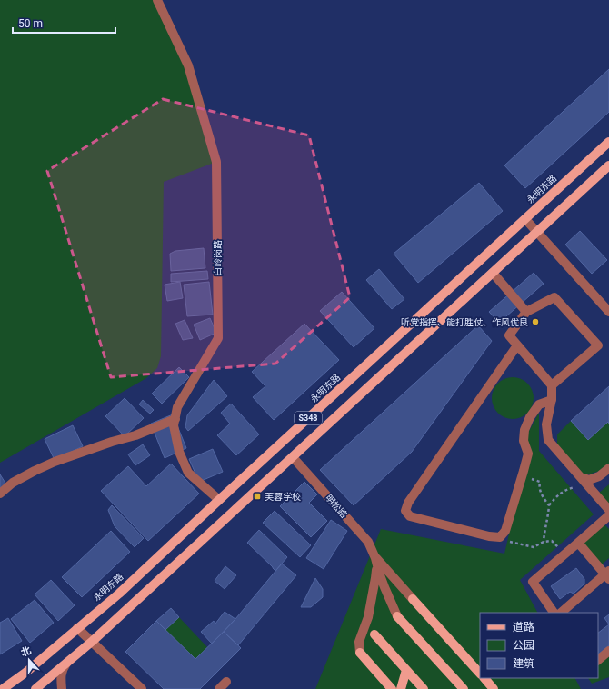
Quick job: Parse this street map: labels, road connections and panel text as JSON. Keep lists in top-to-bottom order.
{
  "streets": {
    "main road": ["永明东路", "S348"],
    "street": ["白岭岗路", "明松路"]
  },
  "crossings": [
    ["永明东路", "白岭岗路"],
    ["S348", "明松路"]
  ],
  "places": {
    "other": ["听党指挥、能打胜仗、作风优良"],
    "transit": ["芙蓉学校"]
  },
  "legend": ["道路", "公园", "建筑"],
  "scale_bar": "50 m",
  "north": "top"
}
